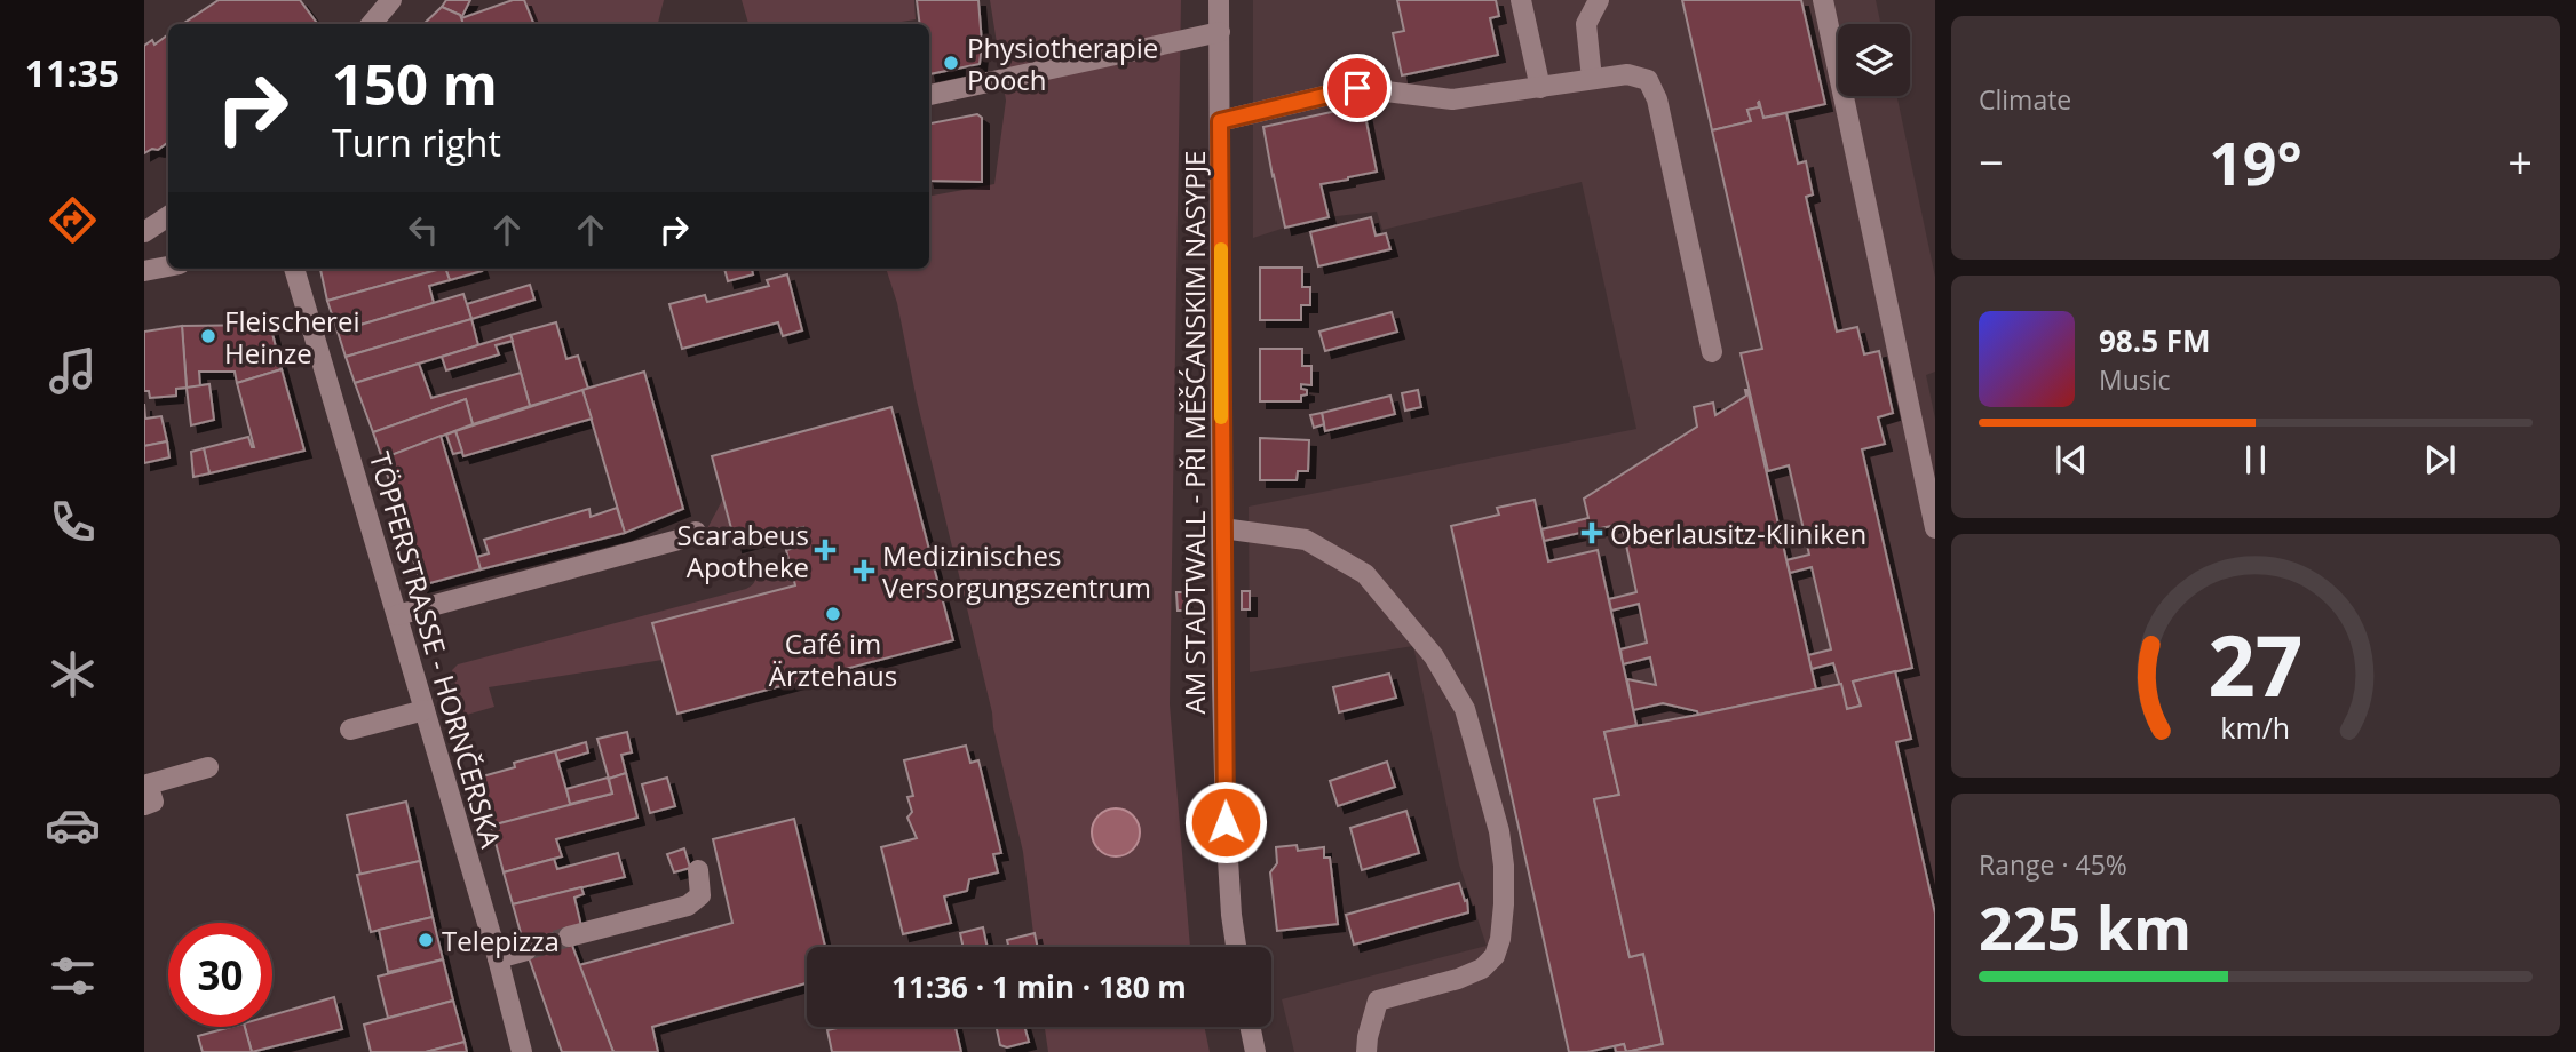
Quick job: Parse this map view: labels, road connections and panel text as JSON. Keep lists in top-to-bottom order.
{
  "streets": {
    "street": ["AM STADTWALL - PŘI MĚŠĆANSKIM NASYPJE", "TÖPFERSTRASSE - HORNČERSKA"]
  },
  "places": {
    "other": [
      "Physiotherapie Pooch",
      "Fleischerei Heinze",
      "Café im Ärztehaus",
      "Telepizza"
    ],
    "health": ["Oberlausitz-Kliniken", "Scarabeus Apotheke", "Medizinisches Versorgungszentrum"]
  },
  "page": {
    "tabs": "11:35",
    "tile": [
      "Climate",
      ["Range · 45%", "225 km"]
    ],
    "turn": ["150 m", "Turn right"],
    "heat": ["−", "19°", "+"],
    "song": ["98.5 FM", "Music"],
    "limit": "30",
    "trip": "11:36 · 1 min · 180 m",
    "gauge": ["27", "km/h"]
  }
}
